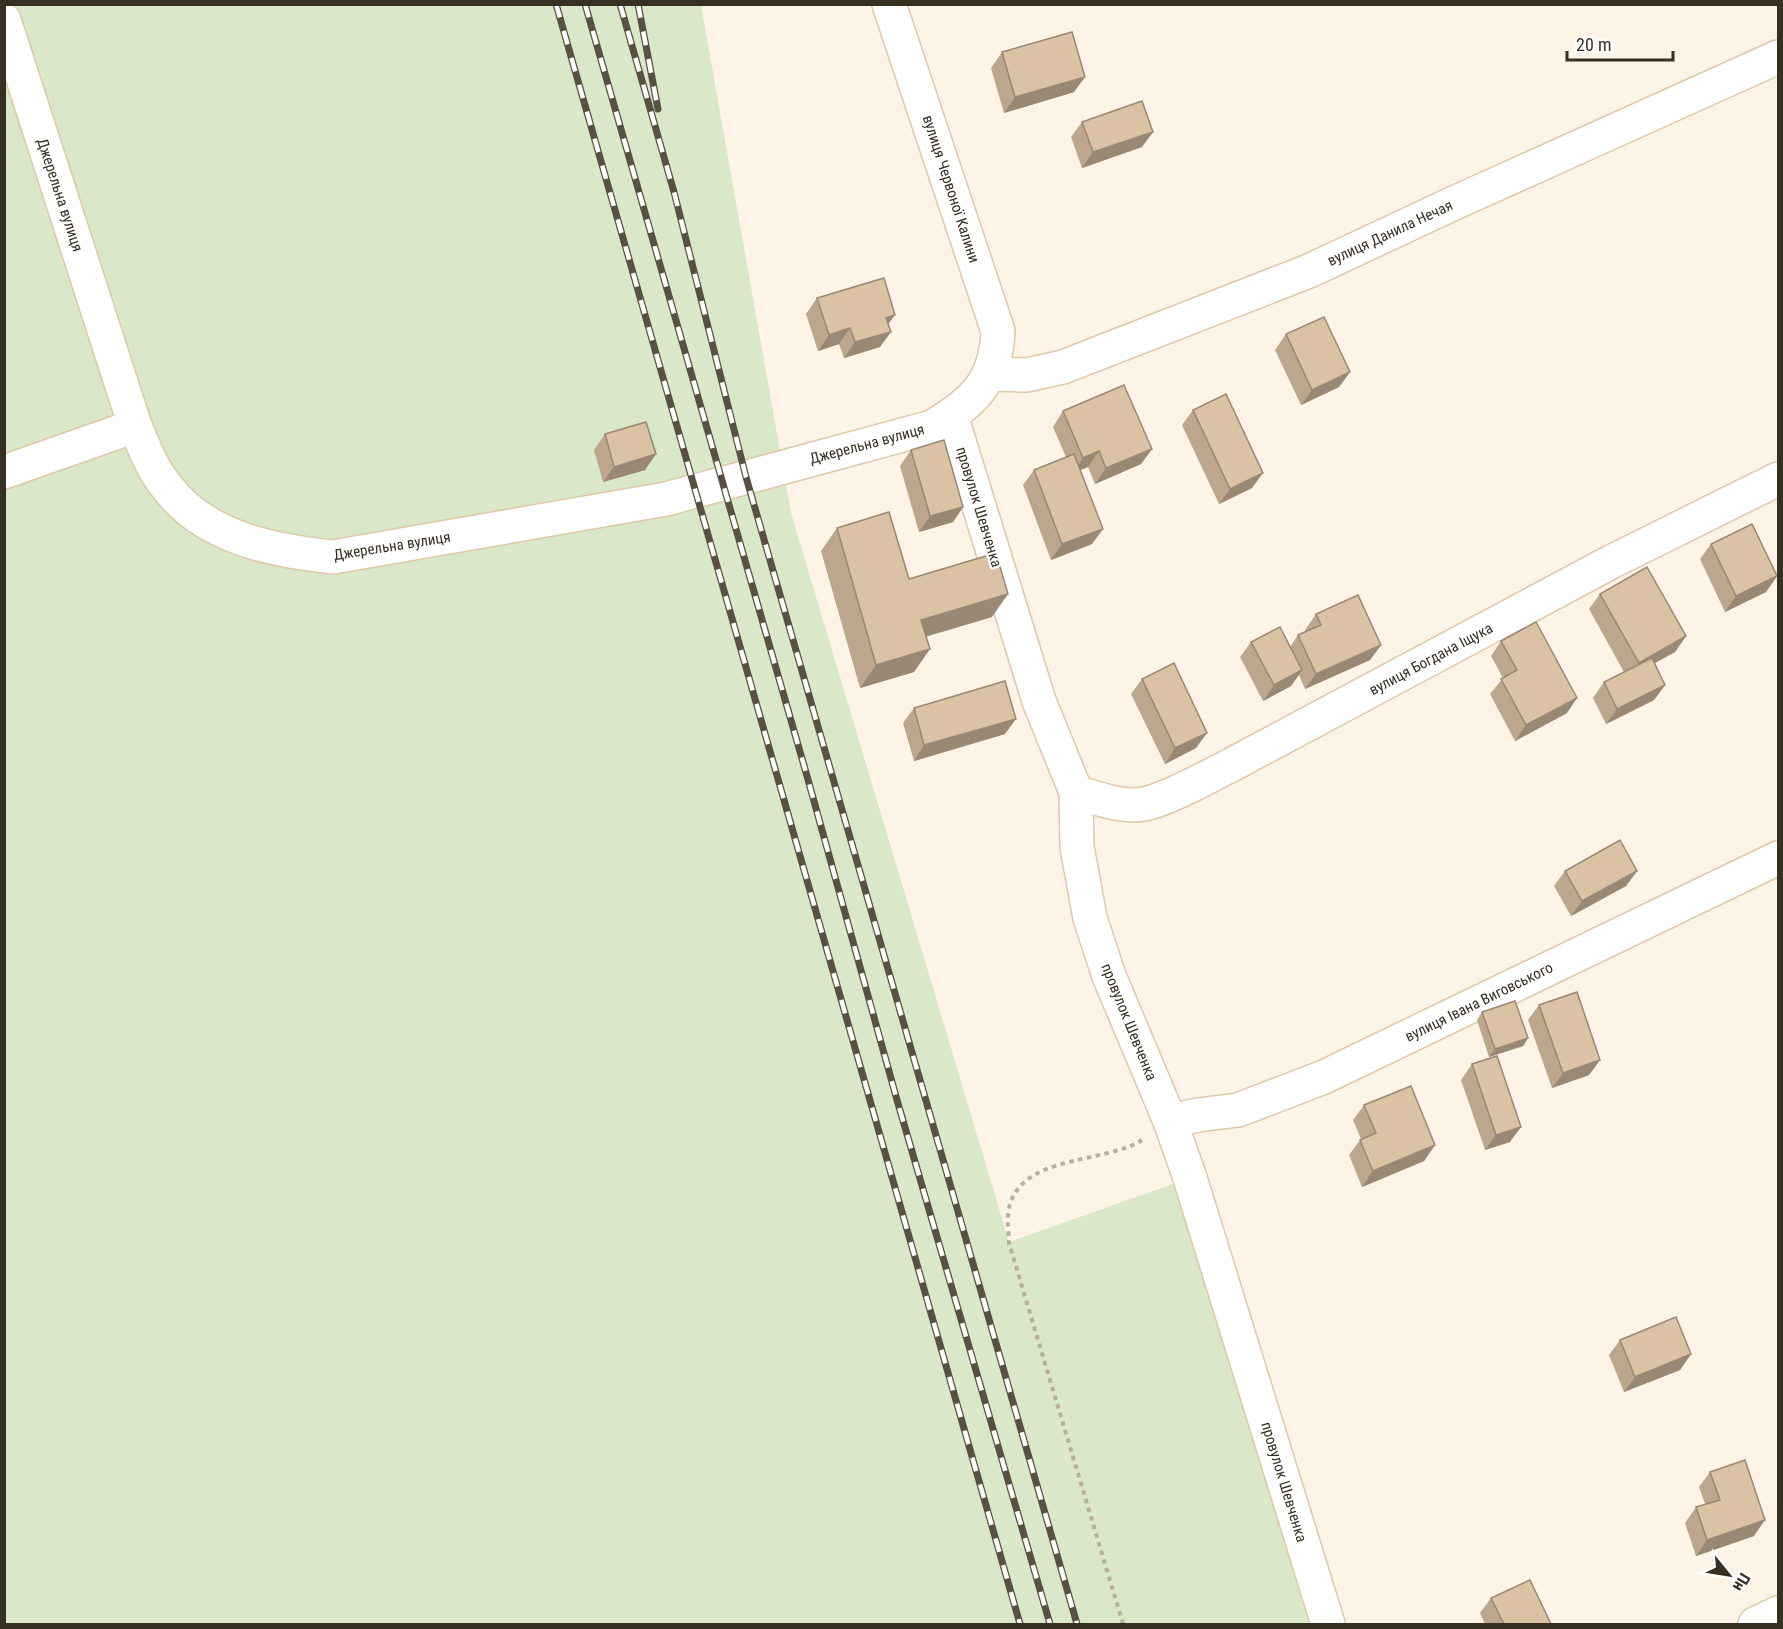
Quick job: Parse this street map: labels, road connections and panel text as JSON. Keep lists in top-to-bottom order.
{
  "streets": {
    "street": [
      "вулиця Червоної Калини",
      "Джерельна вулиця",
      "вулиця Данила Нечая",
      "провулок Шевченка",
      "вулиця Богдана Іщука",
      "вулиця Івана Виговського"
    ]
  },
  "crossings": [
    ["вулиця Червоної Калини", "Джерельна вулиця"],
    ["вулиця Червоної Калини", "вулиця Данила Нечая"],
    ["Джерельна вулиця", "вулиця Данила Нечая"],
    ["Джерельна вулиця", "провулок Шевченка"],
    ["провулок Шевченка", "вулиця Богдана Іщука"],
    ["провулок Шевченка", "вулиця Івана Виговського"]
  ],
  "scale_bar": "20 m",
  "north": "bottom right"
}
